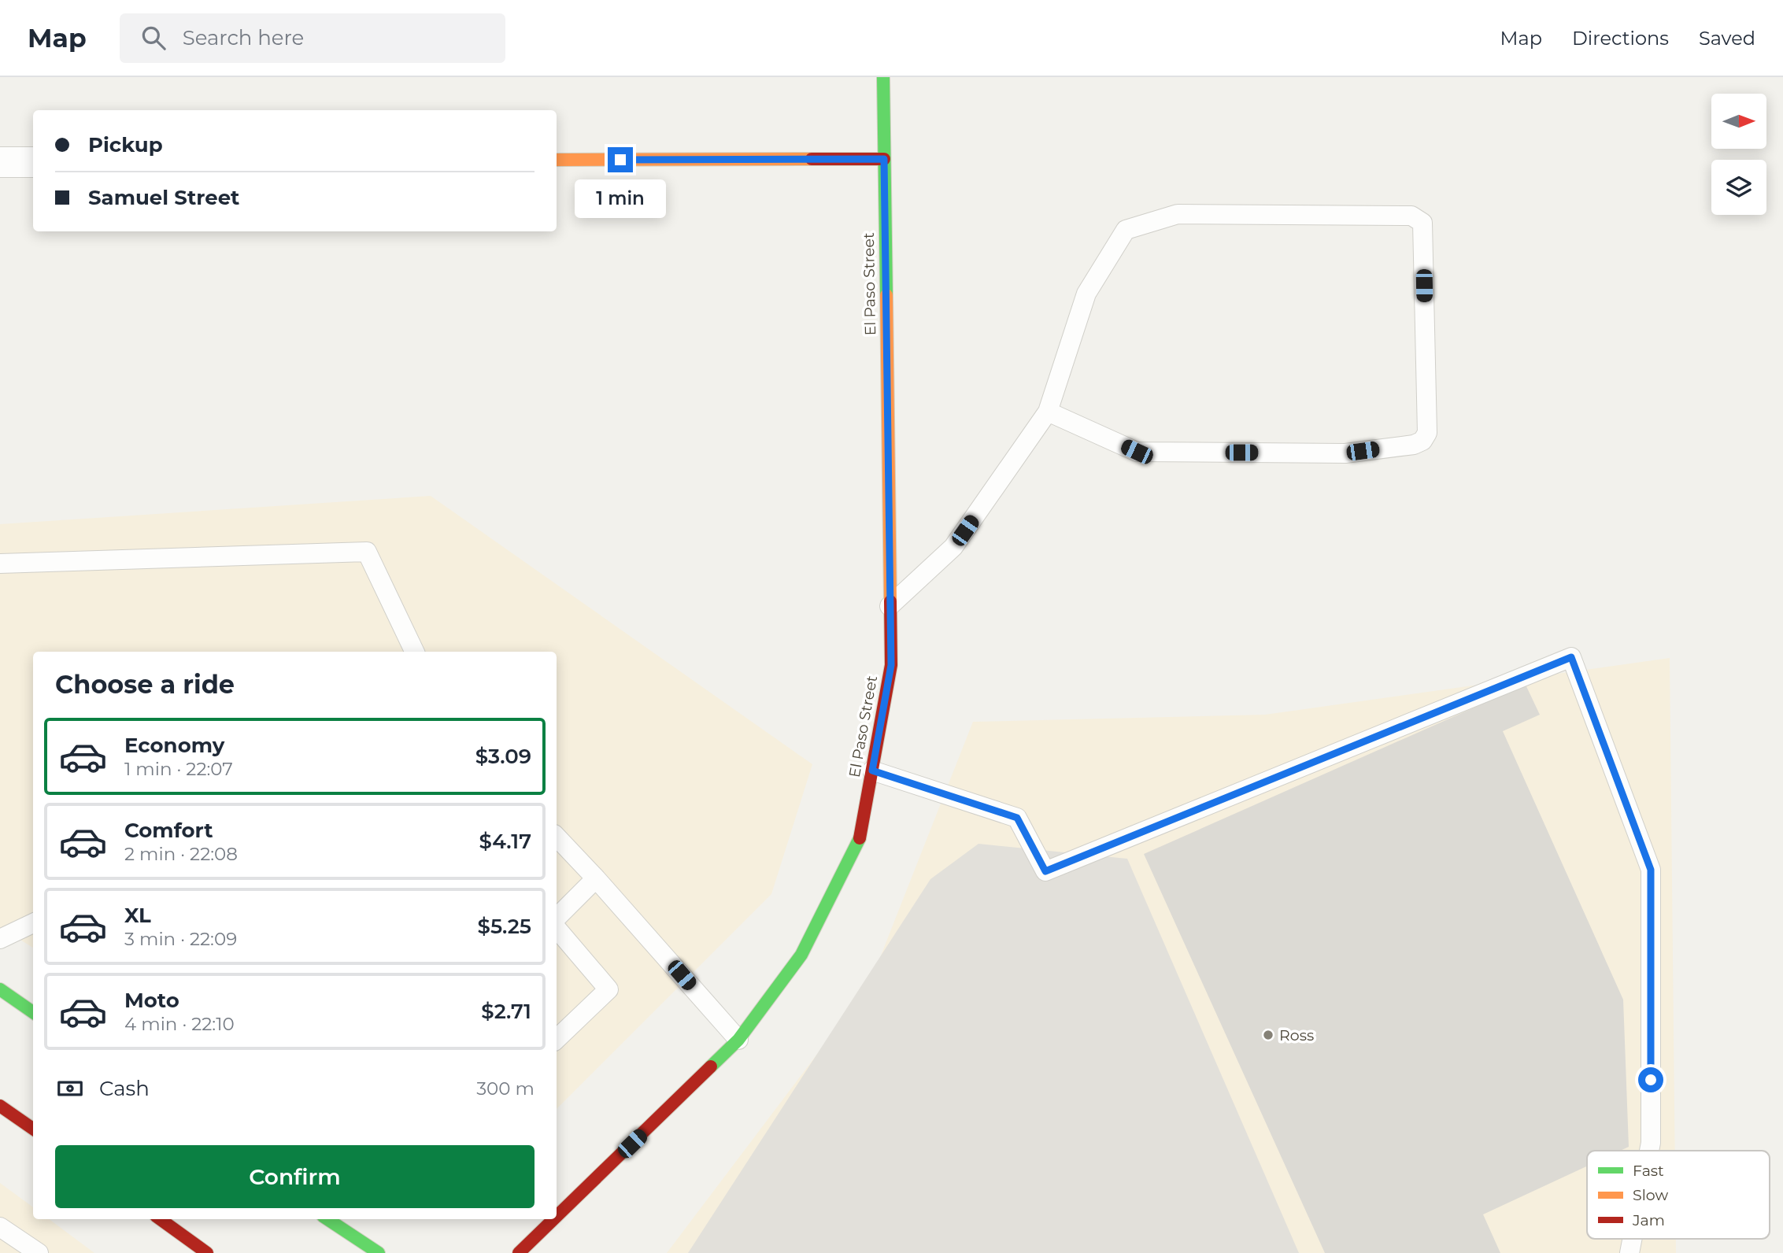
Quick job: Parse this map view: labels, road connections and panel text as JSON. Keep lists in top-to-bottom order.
{
  "streets": {
    "street": ["El Paso Street"]
  },
  "places": ["Ross"],
  "legend": ["Fast", "Slow", "Jam"],
  "north": "right",
  "page": {
    "header": "Map",
    "search": "Search here",
    "nav": ["Map", "Directions", "Saved"],
    "banner": ["Pickup", "Samuel Street"],
    "bubble": "1 min",
    "heading": "Choose a ride",
    "list": [
      {
        "name": "Economy",
        "note": "1 min · 22:07",
        "value": "$3.09"
      },
      {
        "name": "Comfort",
        "note": "2 min · 22:08",
        "value": "$4.17"
      },
      {
        "name": "XL",
        "note": "3 min · 22:09",
        "value": "$5.25"
      },
      {
        "name": "Moto",
        "note": "4 min · 22:10",
        "value": "$2.71"
      }
    ],
    "pay": ["Cash", "300 m"],
    "buttons": "Confirm"
  }
}
